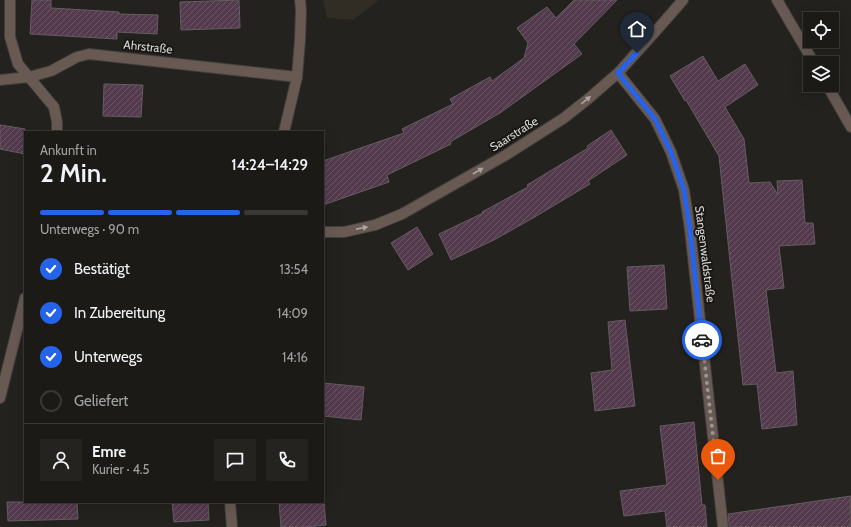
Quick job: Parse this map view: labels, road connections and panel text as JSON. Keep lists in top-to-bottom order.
{
  "streets": {
    "street": ["Ahrstraße", "Saarstraße", "Stangenwaldstraße"]
  },
  "crossings": [
    ["Saarstraße", "Stangenwaldstraße"]
  ],
  "one_way": ["Saarstraße"],
  "page": {
    "heading": ["2 Min.", "Ankunft in", "14:24–14:29"],
    "panel": ["Emre", "Kurier · 4.5"],
    "bar": "Unterwegs · 90 m",
    "list": [
      ["Bestätigt", "13:54"],
      ["In Zubereitung", "14:09"],
      ["Unterwegs", "14:16"],
      "Geliefert"
    ]
  }
}
